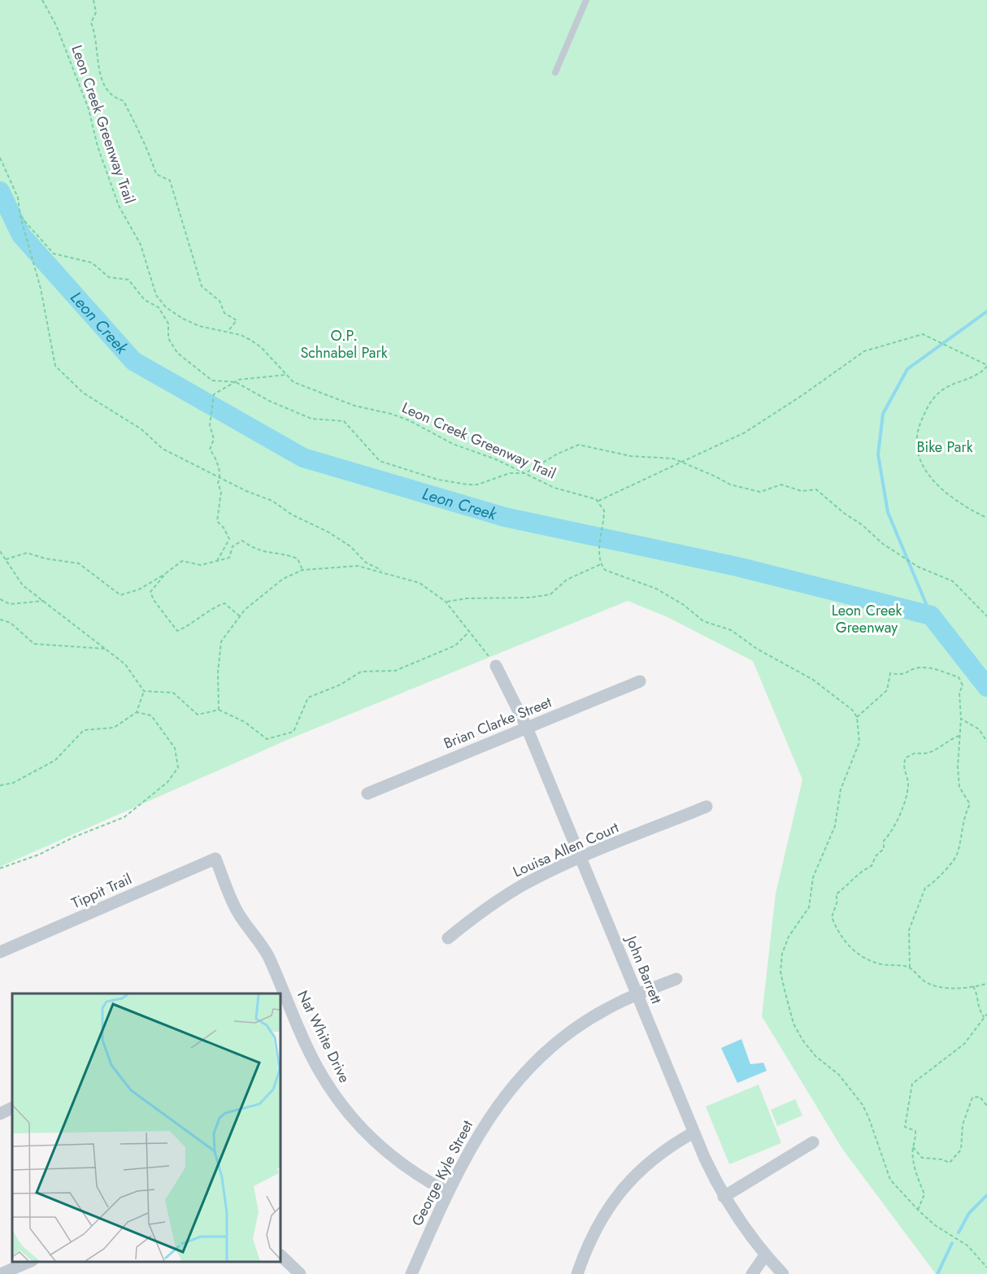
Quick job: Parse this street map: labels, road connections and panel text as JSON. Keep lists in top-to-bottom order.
{
  "streets": {
    "street": [
      "Brian Clarke Street",
      "Louisa Allen Court",
      "Tippit Trail",
      "John Barrett",
      "Nat White Drive",
      "George Kyle Street"
    ],
    "path": ["Leon Creek Greenway Trail"]
  },
  "crossings": [
    ["Brian Clarke Street", "John Barrett"],
    ["Louisa Allen Court", "John Barrett"],
    ["Tippit Trail", "Nat White Drive"],
    ["John Barrett", "George Kyle Street"],
    ["Nat White Drive", "George Kyle Street"]
  ],
  "water": ["Leon Creek"],
  "parks": ["O.P. Schnabel Park", "Bike Park", "Leon Creek Greenway"]
}
